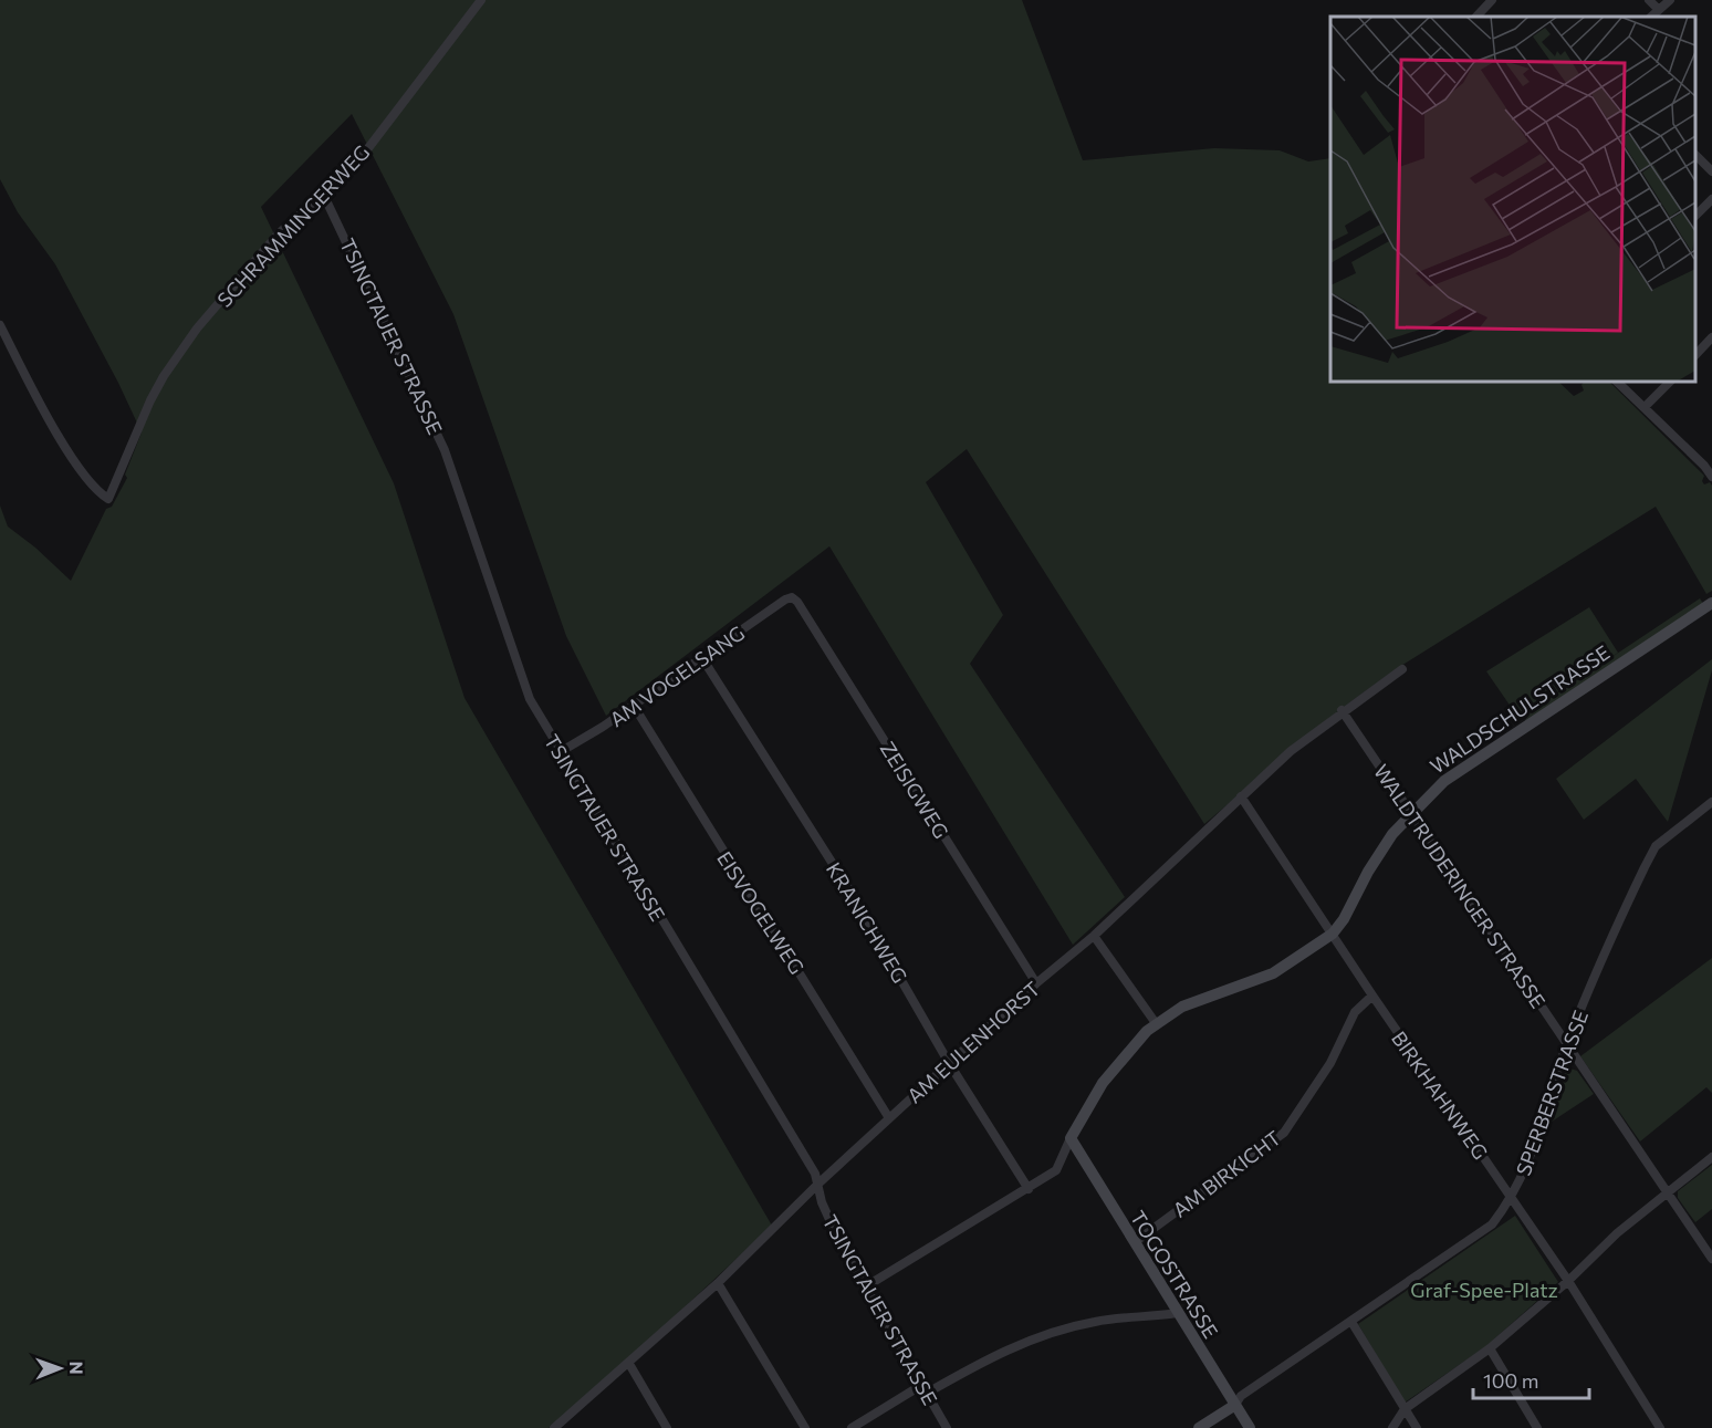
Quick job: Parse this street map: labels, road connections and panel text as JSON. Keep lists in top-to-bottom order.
{
  "streets": {
    "street": [
      "SCHRAMMINGERWEG",
      "TSINGTAUER STRASSE",
      "AM VOGELSANG",
      "WALDSCHULSTRASSE",
      "ZEISIGWEG",
      "WALDTRUDERINGER STRASSE",
      "EISVOGELWEG",
      "KRANICHWEG",
      "AM EULENHORST",
      "SPERBERSTRASSE",
      "BIRKHAHNWEG",
      "AM BIRKICHT",
      "TOGOSTRASSE"
    ]
  },
  "crossings": [
    ["SCHRAMMINGERWEG", "TSINGTAUER STRASSE"],
    ["TSINGTAUER STRASSE", "AM VOGELSANG"],
    ["TSINGTAUER STRASSE", "WALDSCHULSTRASSE"],
    ["TSINGTAUER STRASSE", "AM EULENHORST"],
    ["AM VOGELSANG", "ZEISIGWEG"],
    ["AM VOGELSANG", "EISVOGELWEG"],
    ["AM VOGELSANG", "KRANICHWEG"],
    ["WALDSCHULSTRASSE", "WALDTRUDERINGER STRASSE"],
    ["WALDSCHULSTRASSE", "KRANICHWEG"],
    ["WALDSCHULSTRASSE", "BIRKHAHNWEG"],
    ["WALDSCHULSTRASSE", "TOGOSTRASSE"],
    ["ZEISIGWEG", "AM EULENHORST"],
    ["WALDTRUDERINGER STRASSE", "AM EULENHORST"],
    ["WALDTRUDERINGER STRASSE", "SPERBERSTRASSE"],
    ["EISVOGELWEG", "AM EULENHORST"],
    ["KRANICHWEG", "AM EULENHORST"],
    ["AM EULENHORST", "BIRKHAHNWEG"],
    ["SPERBERSTRASSE", "BIRKHAHNWEG"],
    ["SPERBERSTRASSE", "TOGOSTRASSE"],
    ["BIRKHAHNWEG", "AM BIRKICHT"],
    ["AM BIRKICHT", "TOGOSTRASSE"]
  ],
  "parks": ["Graf-Spee-Platz"],
  "scale_bar": "100 m",
  "north": "right"
}
